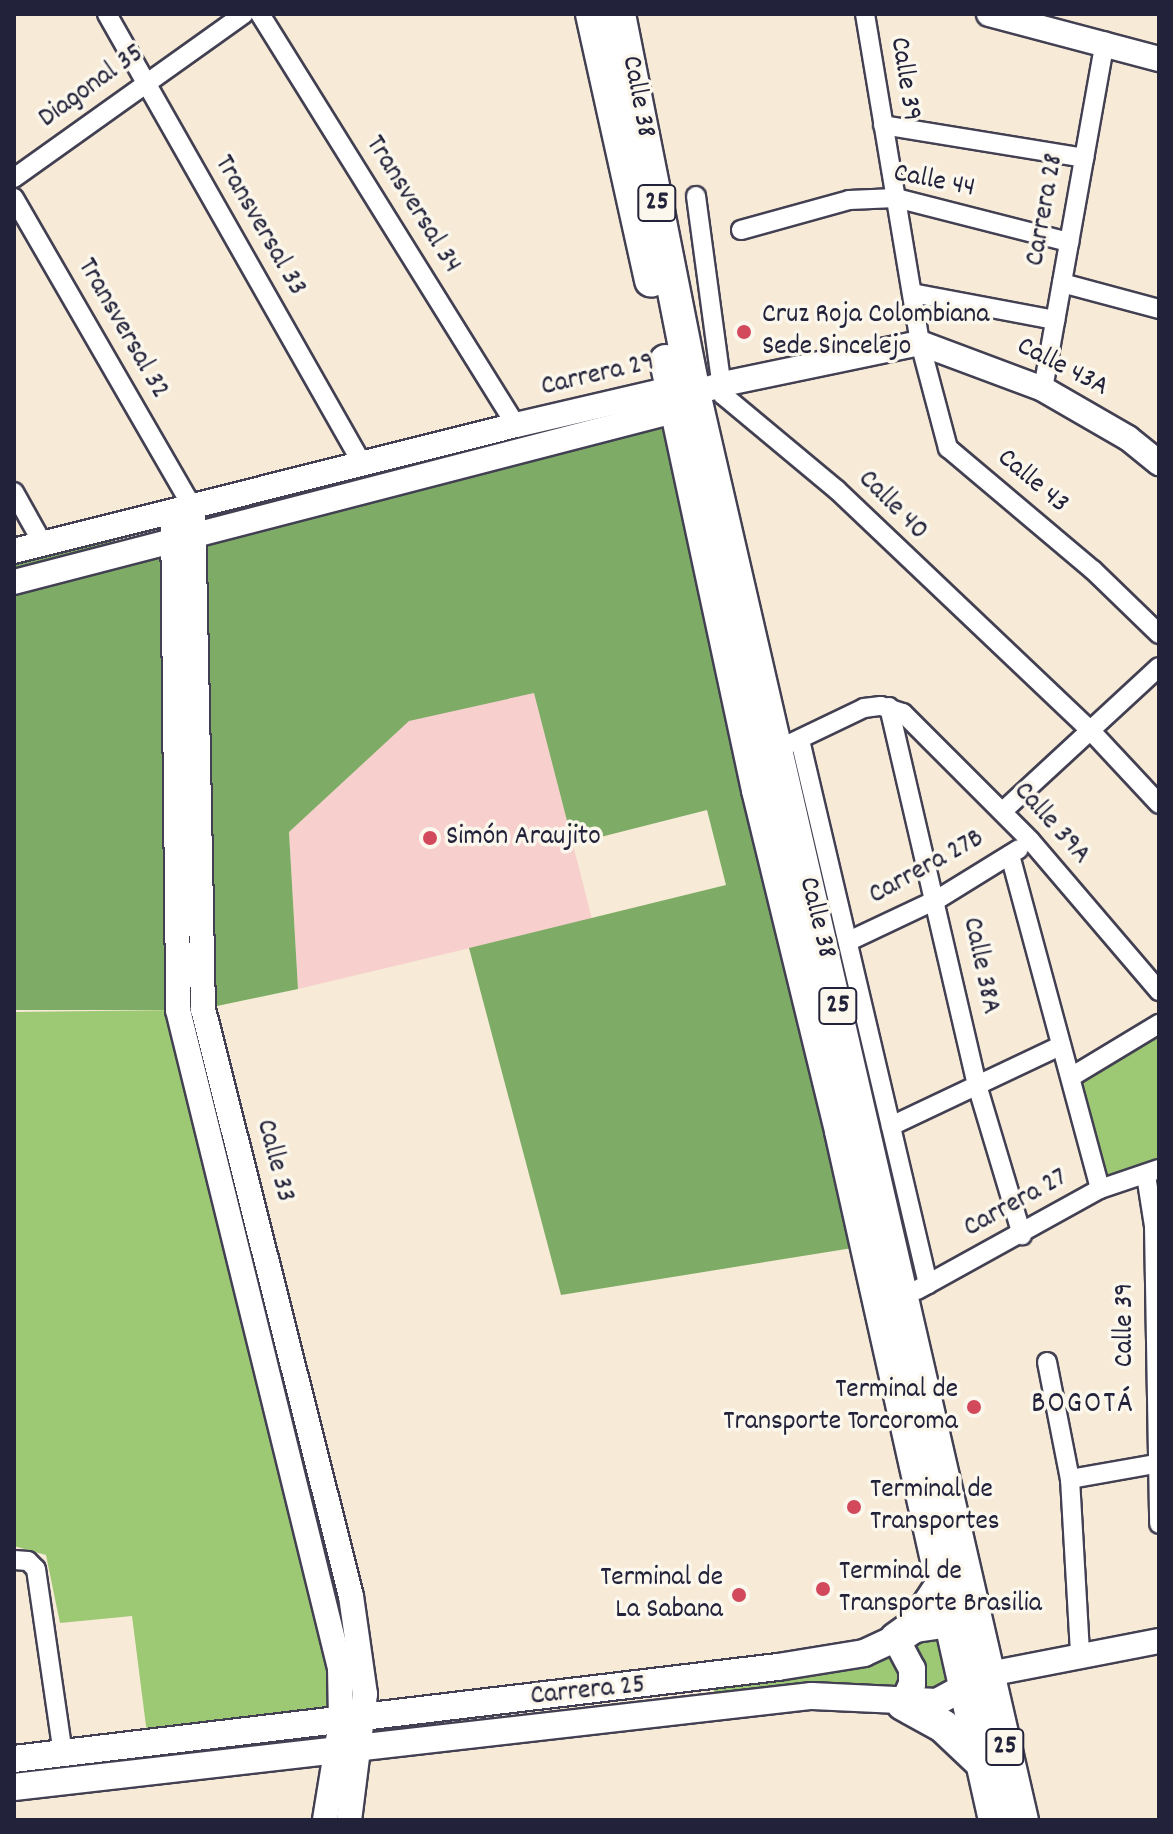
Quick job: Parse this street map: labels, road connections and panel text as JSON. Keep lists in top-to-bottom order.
{
  "streets": {
    "highway": ["Calle 38", "25"],
    "main road": ["Carrera 25"],
    "street": [
      "Calle 39",
      "Diagonal 35",
      "Calle 44",
      "Transversal 34",
      "Carrera 28",
      "Transversal 33",
      "Transversal 32",
      "Calle 43A",
      "Carrera 29",
      "Calle 43",
      "Calle 40",
      "Calle 39A",
      "Carrera 27B",
      "Calle 38A",
      "Calle 33",
      "Carrera 27"
    ]
  },
  "crossings": [
    ["Calle 39", "Calle 44"],
    ["Calle 39", "Calle 43A"],
    ["Calle 39", "Calle 43"],
    ["Calle 39", "Carrera 27"],
    ["Diagonal 35", "Transversal 33"],
    ["Calle 38", "Carrera 29"],
    ["Calle 38", "Calle 40"],
    ["Calle 38", "Carrera 27"],
    ["Calle 38", "Carrera 25"],
    ["Calle 44", "Carrera 28"],
    ["Transversal 34", "Carrera 29"],
    ["Carrera 28", "Calle 43A"],
    ["Transversal 33", "Carrera 29"],
    ["Transversal 32", "Carrera 29"],
    ["Transversal 32", "Calle 33"],
    ["Calle 43A", "Calle 43"],
    ["Carrera 29", "Calle 40"],
    ["Carrera 29", "Calle 33"],
    ["Calle 39A", "Carrera 27B"],
    ["Calle 39A", "Calle 38A"],
    ["Carrera 27B", "Calle 38A"],
    ["Calle 38A", "Carrera 27"],
    ["Calle 33", "Carrera 25"]
  ],
  "districts": ["BOGOTÁ"],
  "places": [
    "Cruz Roja Colombiana Sede Sincelejo",
    "Simón Araujito",
    "Terminal de Transporte Torcoroma",
    "Terminal de Transportes",
    "Terminal de Transporte Brasilia",
    "Terminal de La Sabana"
  ]
}
